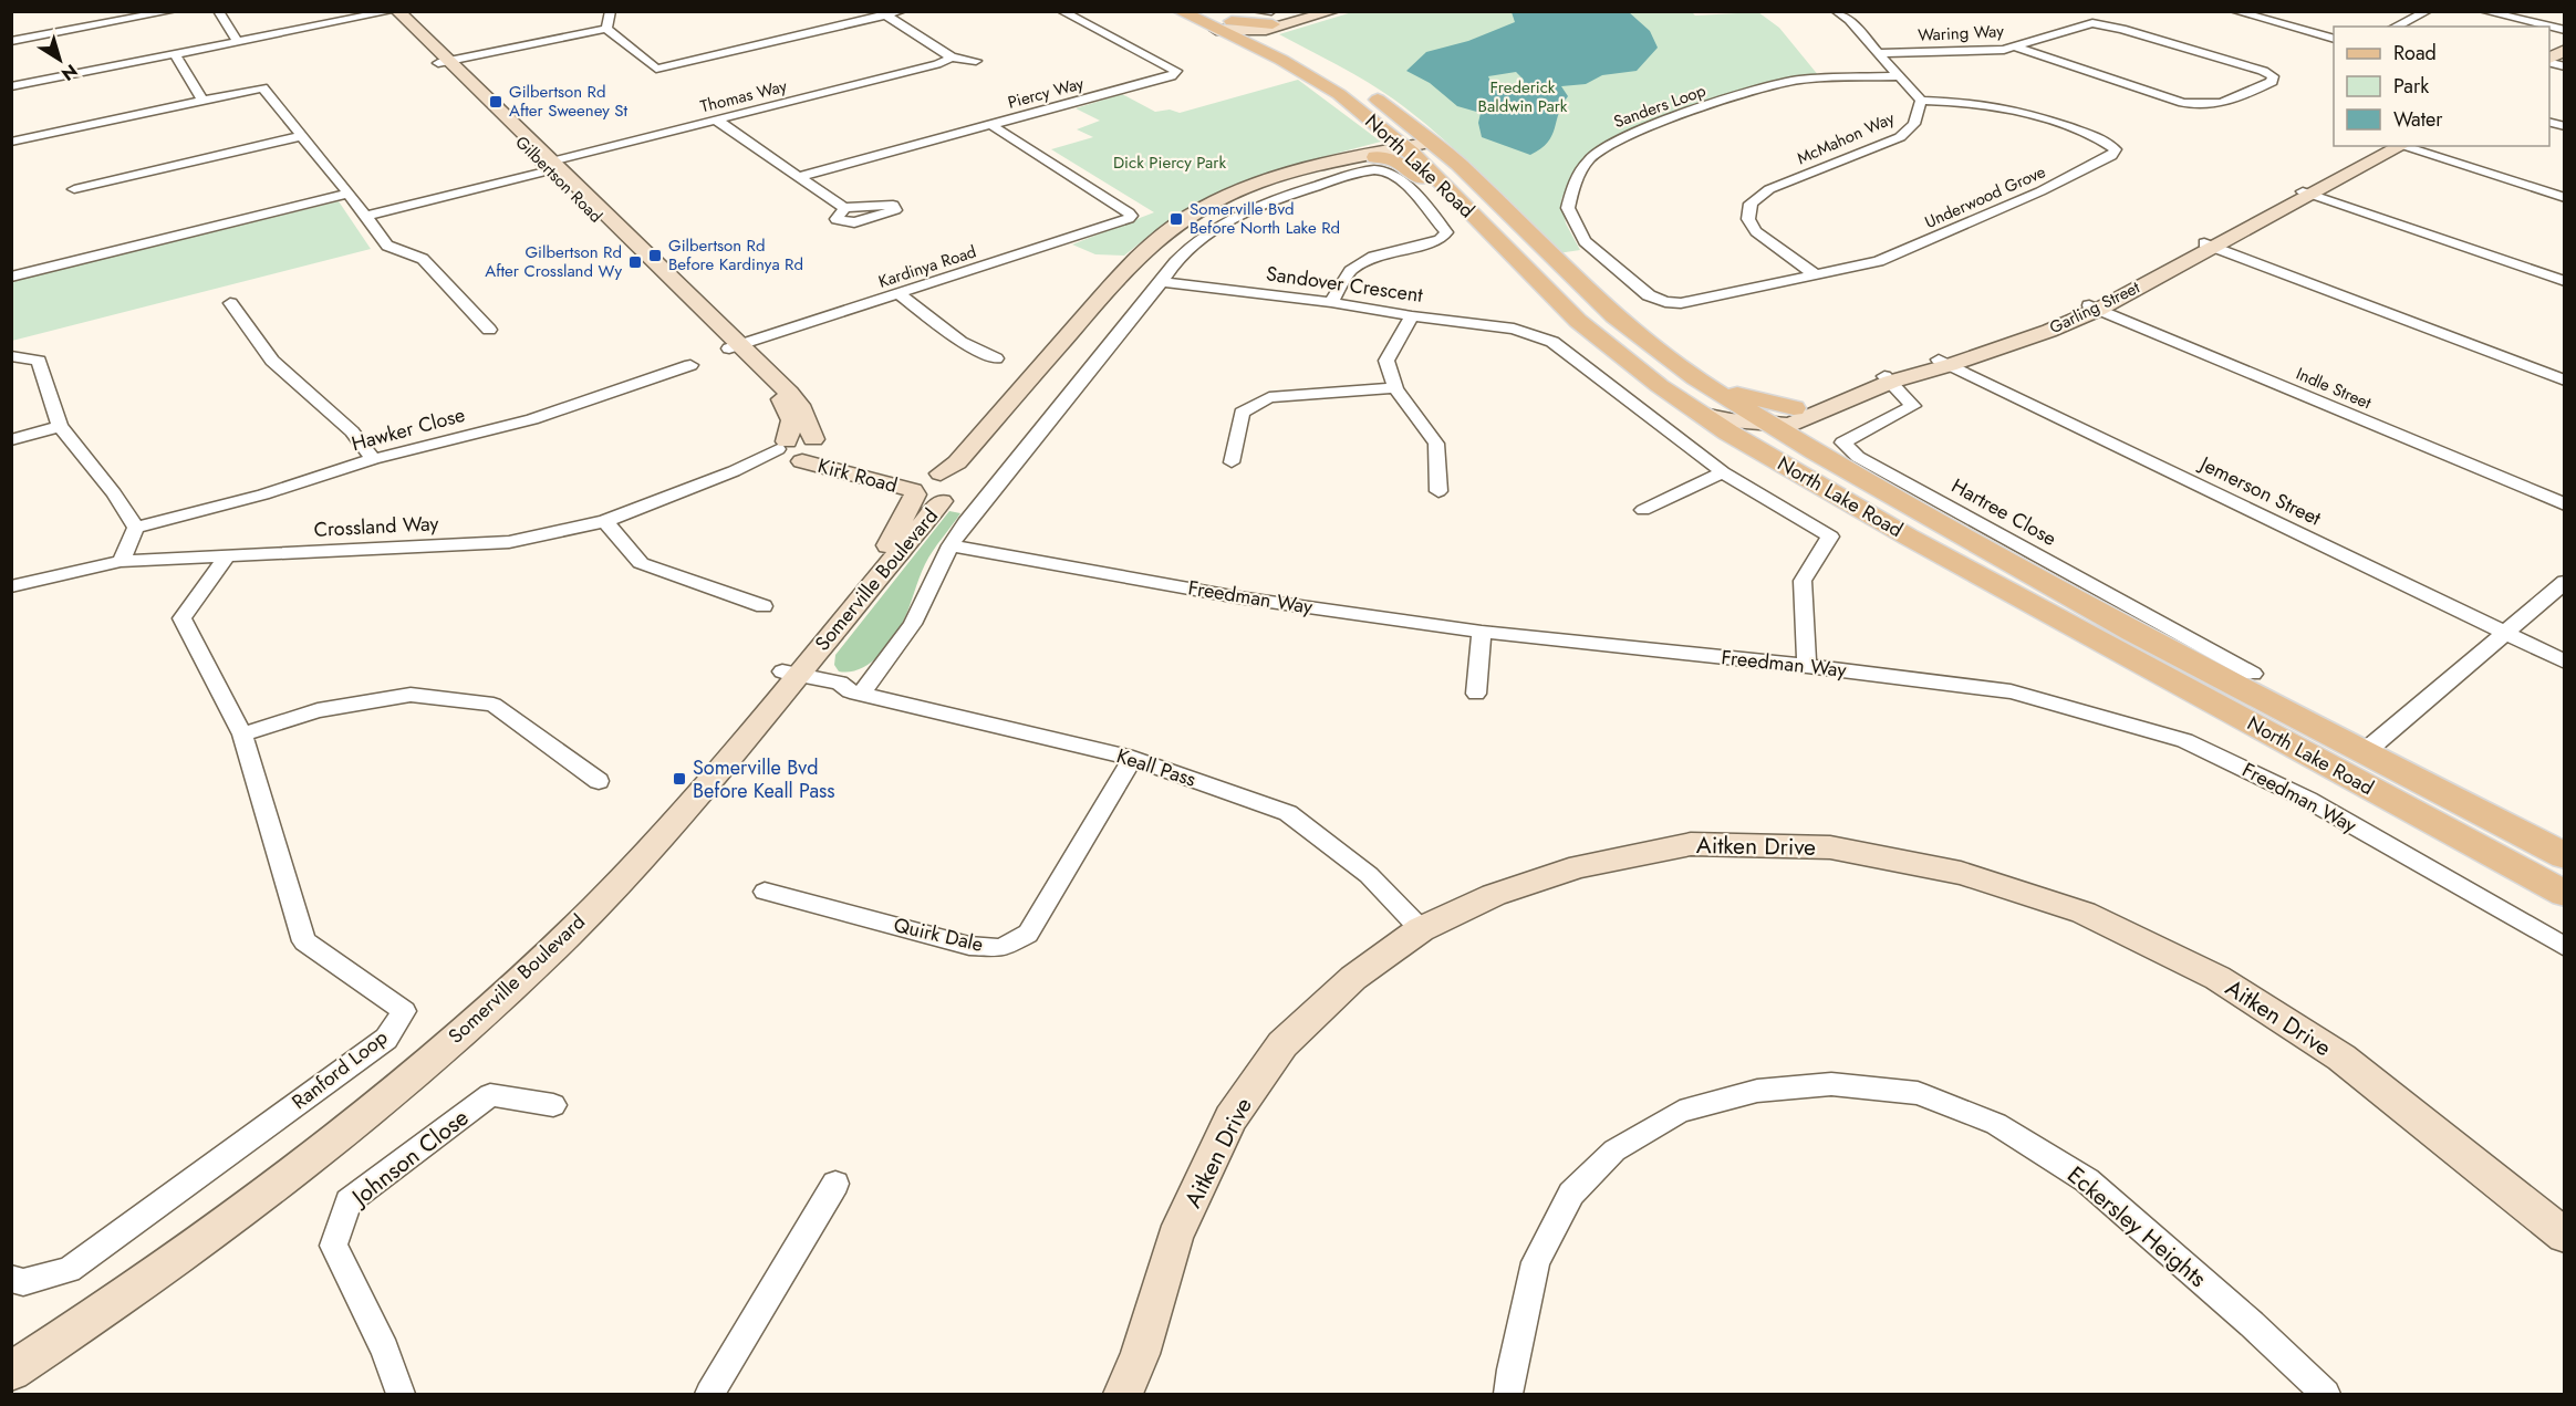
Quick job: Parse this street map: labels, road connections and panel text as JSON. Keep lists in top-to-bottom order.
{
  "streets": {
    "main road": ["North Lake Road"],
    "street": [
      "Waring Way",
      "Piercy Way",
      "Thomas Way",
      "Sanders Loop",
      "McMahon Way",
      "Gilbertson Road",
      "Underwood Grove",
      "Kardinya Road",
      "Sandover Crescent",
      "Garling Street",
      "Indle Street",
      "Hawker Close",
      "Kirk Road",
      "Jemerson Street",
      "Hartree Close",
      "Crossland Way",
      "Somerville Boulevard",
      "Freedman Way",
      "Keall Pass",
      "Aitken Drive",
      "Quirk Dale",
      "Ranford Loop",
      "Johnson Close",
      "Eckersley Heights"
    ]
  },
  "crossings": [
    ["Waring Way", "McMahon Way"],
    ["Piercy Way", "Kardinya Road"],
    ["Thomas Way", "Gilbertson Road"],
    ["Sanders Loop", "McMahon Way"],
    ["Sanders Loop", "Underwood Grove"],
    ["McMahon Way", "Underwood Grove"],
    ["North Lake Road", "Garling Street"],
    ["North Lake Road", "Somerville Boulevard"],
    ["Gilbertson Road", "Kardinya Road"],
    ["Gilbertson Road", "Kirk Road"],
    ["Kardinya Road", "Kirk Road"],
    ["Sandover Crescent", "Freedman Way"],
    ["Garling Street", "Indle Street"],
    ["Garling Street", "Jemerson Street"],
    ["Garling Street", "Hartree Close"],
    ["Kirk Road", "Crossland Way"],
    ["Kirk Road", "Somerville Boulevard"],
    ["Crossland Way", "Ranford Loop"],
    ["Somerville Boulevard", "Keall Pass"],
    ["Keall Pass", "Aitken Drive"],
    ["Keall Pass", "Quirk Dale"]
  ],
  "parks": ["Frederick Baldwin Park", "Dick Piercy Park"],
  "places": {
    "transit": [
      "Gilbertson Rd After Sweeney St",
      "Somerville Bvd Before North Lake Rd",
      "Gilbertson Rd Before Kardinya Rd",
      "Gilbertson Rd After Crossland Wy",
      "Somerville Bvd Before Keall Pass"
    ]
  },
  "legend": ["Road", "Park", "Water"],
  "north": "bottom right"
}
